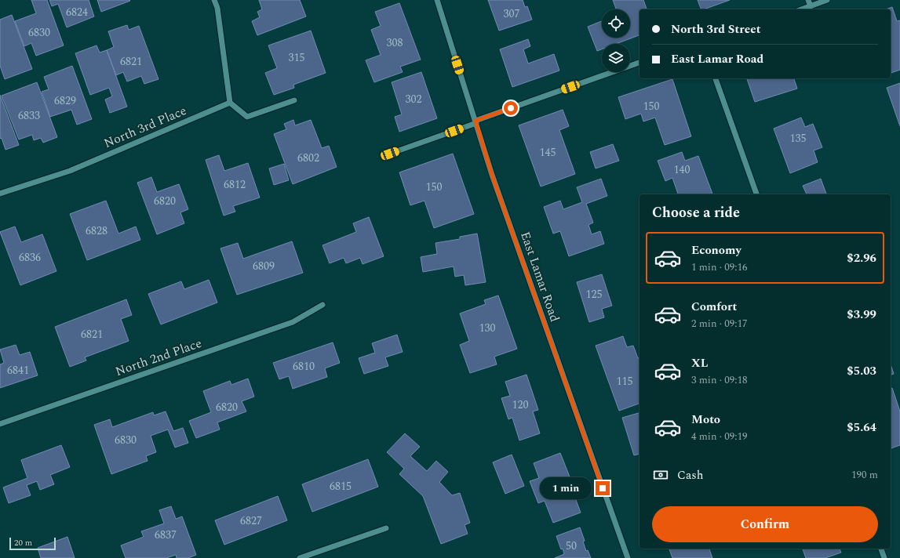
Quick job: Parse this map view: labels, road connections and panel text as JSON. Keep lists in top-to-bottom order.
{
  "streets": {
    "street": ["North 3rd Place", "East Lamar Road", "North 2nd Place"]
  },
  "house_numbers": [
    "6824",
    "307",
    "6830",
    "308",
    "315",
    "6821",
    "302",
    "6829",
    "150",
    "6833",
    "135",
    "145",
    "6802",
    "140",
    "6812",
    "150",
    "6820",
    "6828",
    "6836",
    "6809",
    "125",
    "130",
    "6821",
    "6810",
    "6841",
    "115",
    "120",
    "6820",
    "6830",
    "6815",
    "6827",
    "6837",
    "50"
  ],
  "scale_bar": "20 m",
  "page": {
    "banner": ["North 3rd Street", "East Lamar Road"],
    "heading": "Choose a ride",
    "list": [
      {
        "name": "Economy",
        "note": "1 min · 09:16",
        "value": "$2.96"
      },
      {
        "name": "Comfort",
        "note": "2 min · 09:17",
        "value": "$3.99"
      },
      {
        "name": "XL",
        "note": "3 min · 09:18",
        "value": "$5.03"
      },
      {
        "name": "Moto",
        "note": "4 min · 09:19",
        "value": "$5.64"
      }
    ],
    "pay": ["Cash", "190 m"],
    "bubble": "1 min",
    "buttons": "Confirm",
    "scale": "20 m"
  }
}
